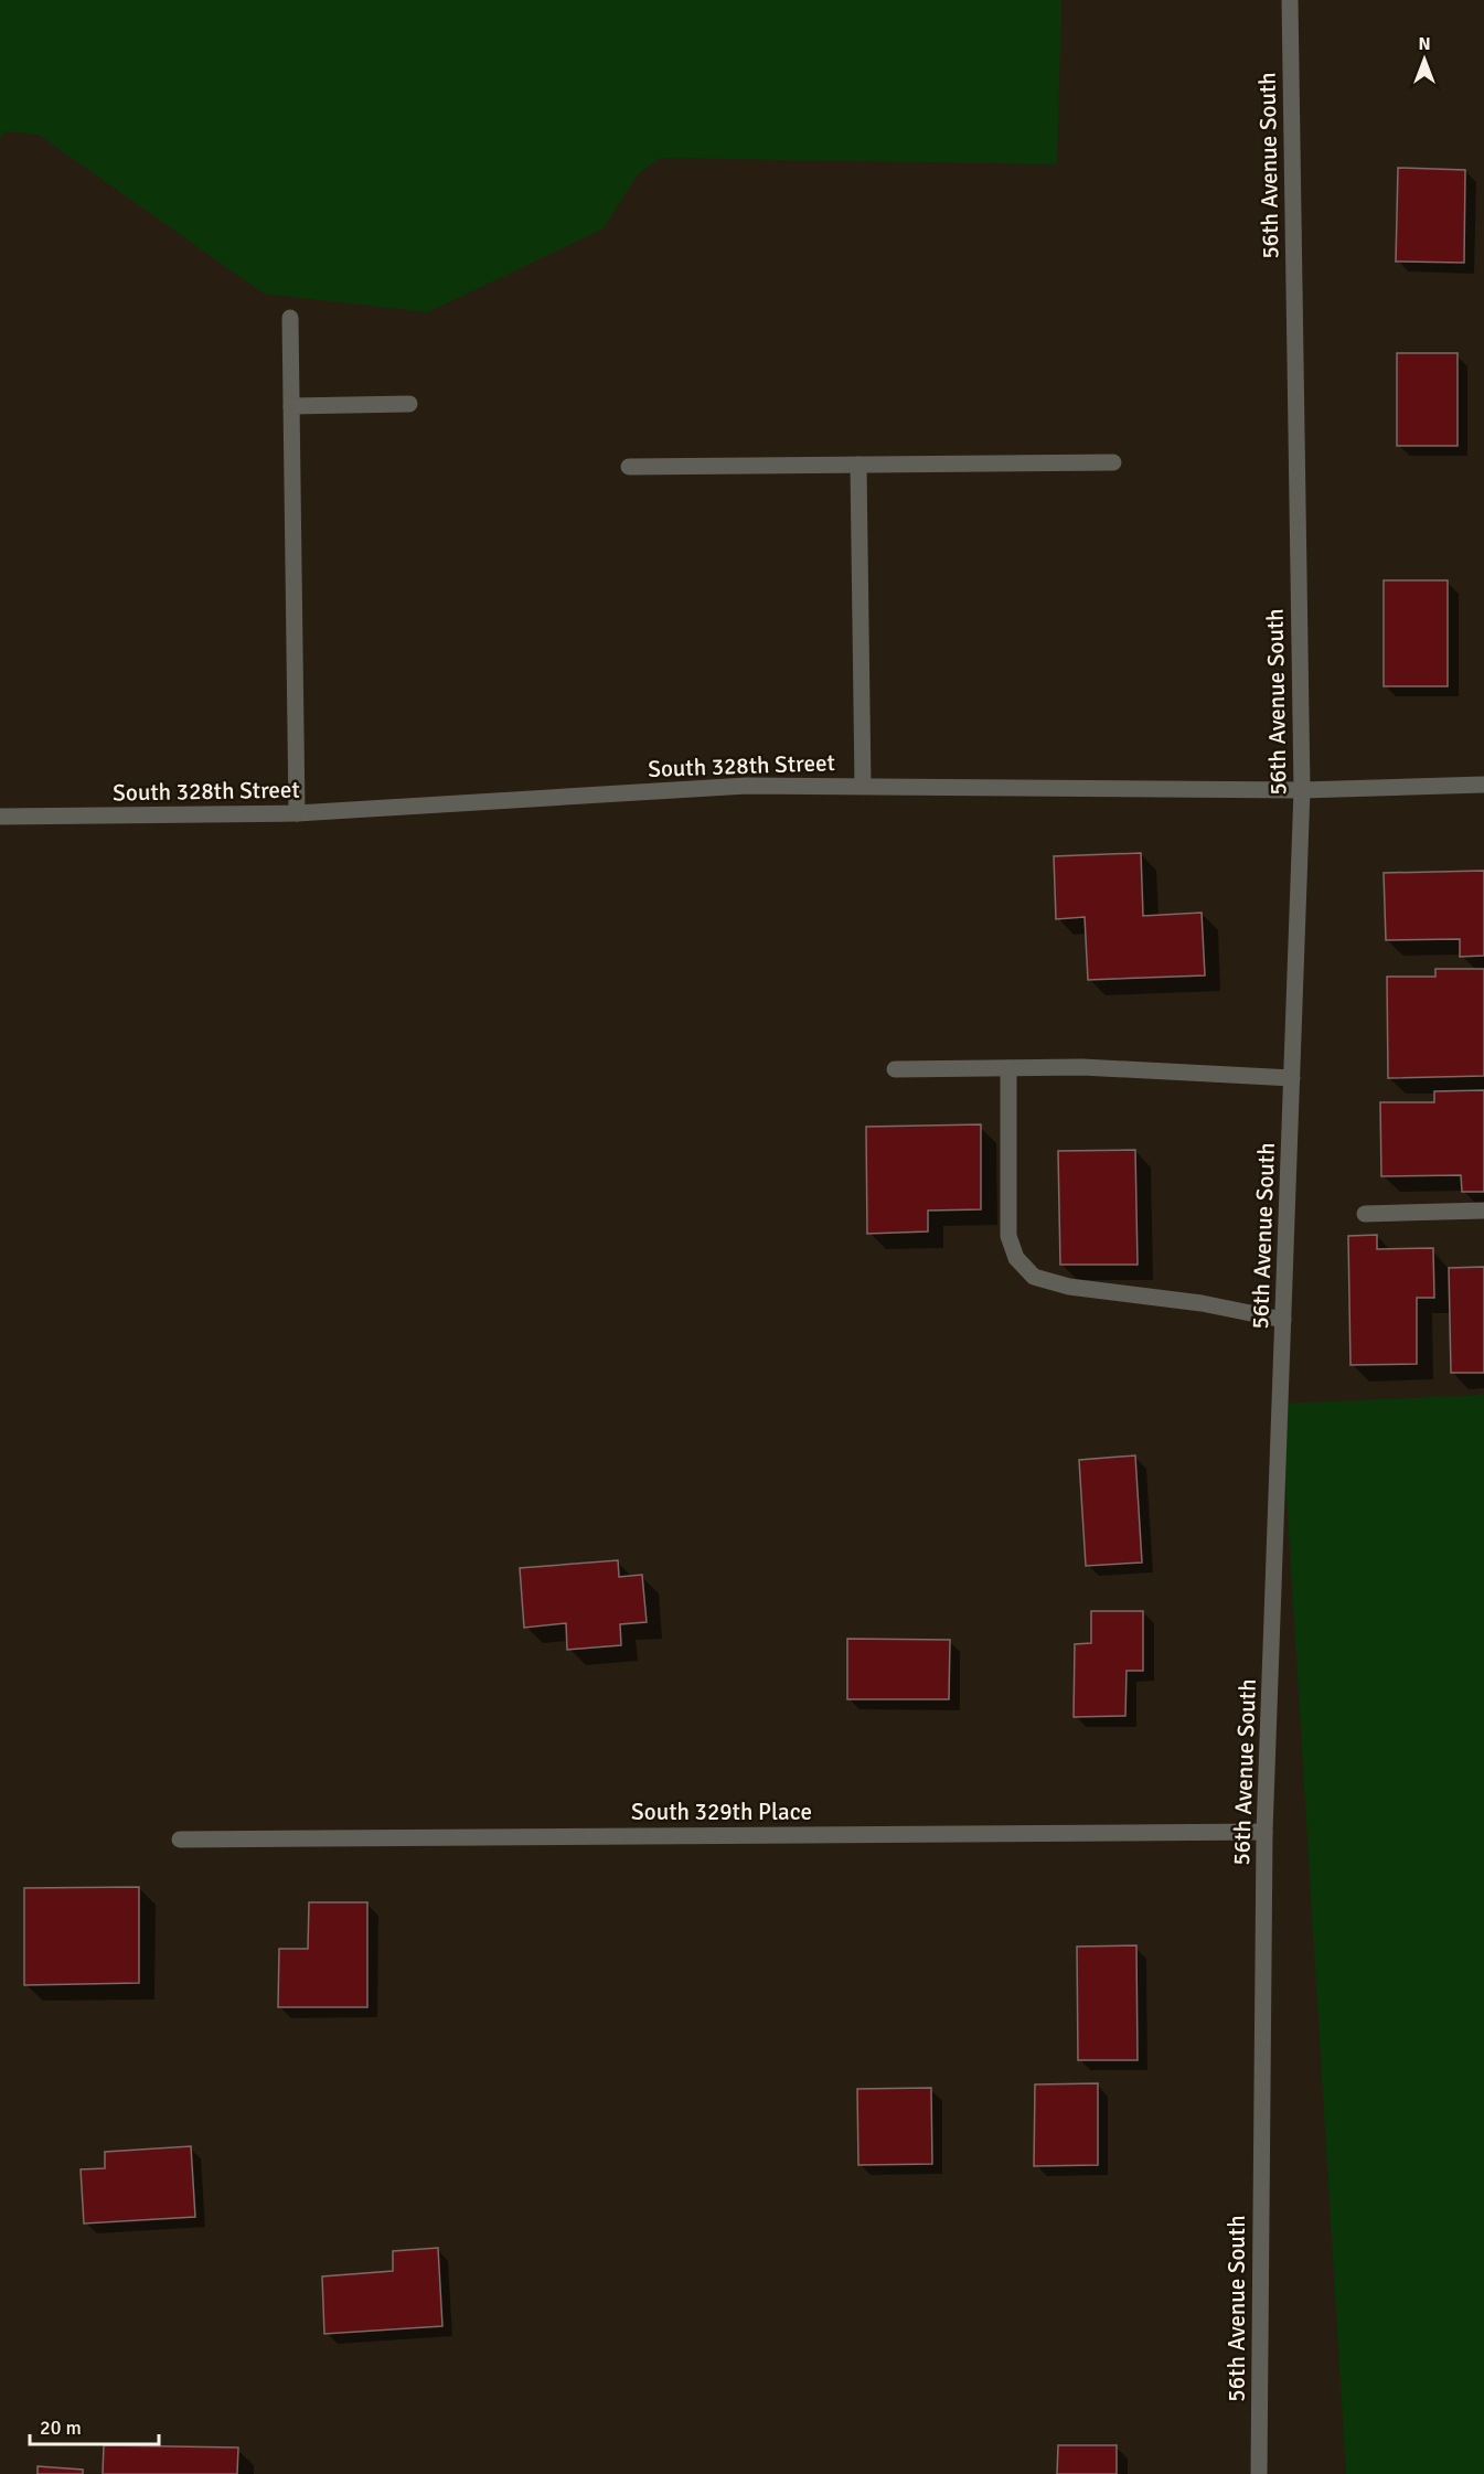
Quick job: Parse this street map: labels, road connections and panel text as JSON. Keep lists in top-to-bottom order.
{
  "streets": {
    "street": ["56th Avenue South", "South 328th Street", "South 329th Place"]
  },
  "crossings": [
    ["56th Avenue South", "South 328th Street"],
    ["56th Avenue South", "South 329th Place"]
  ],
  "scale_bar": "20 m",
  "north": "top"
}
